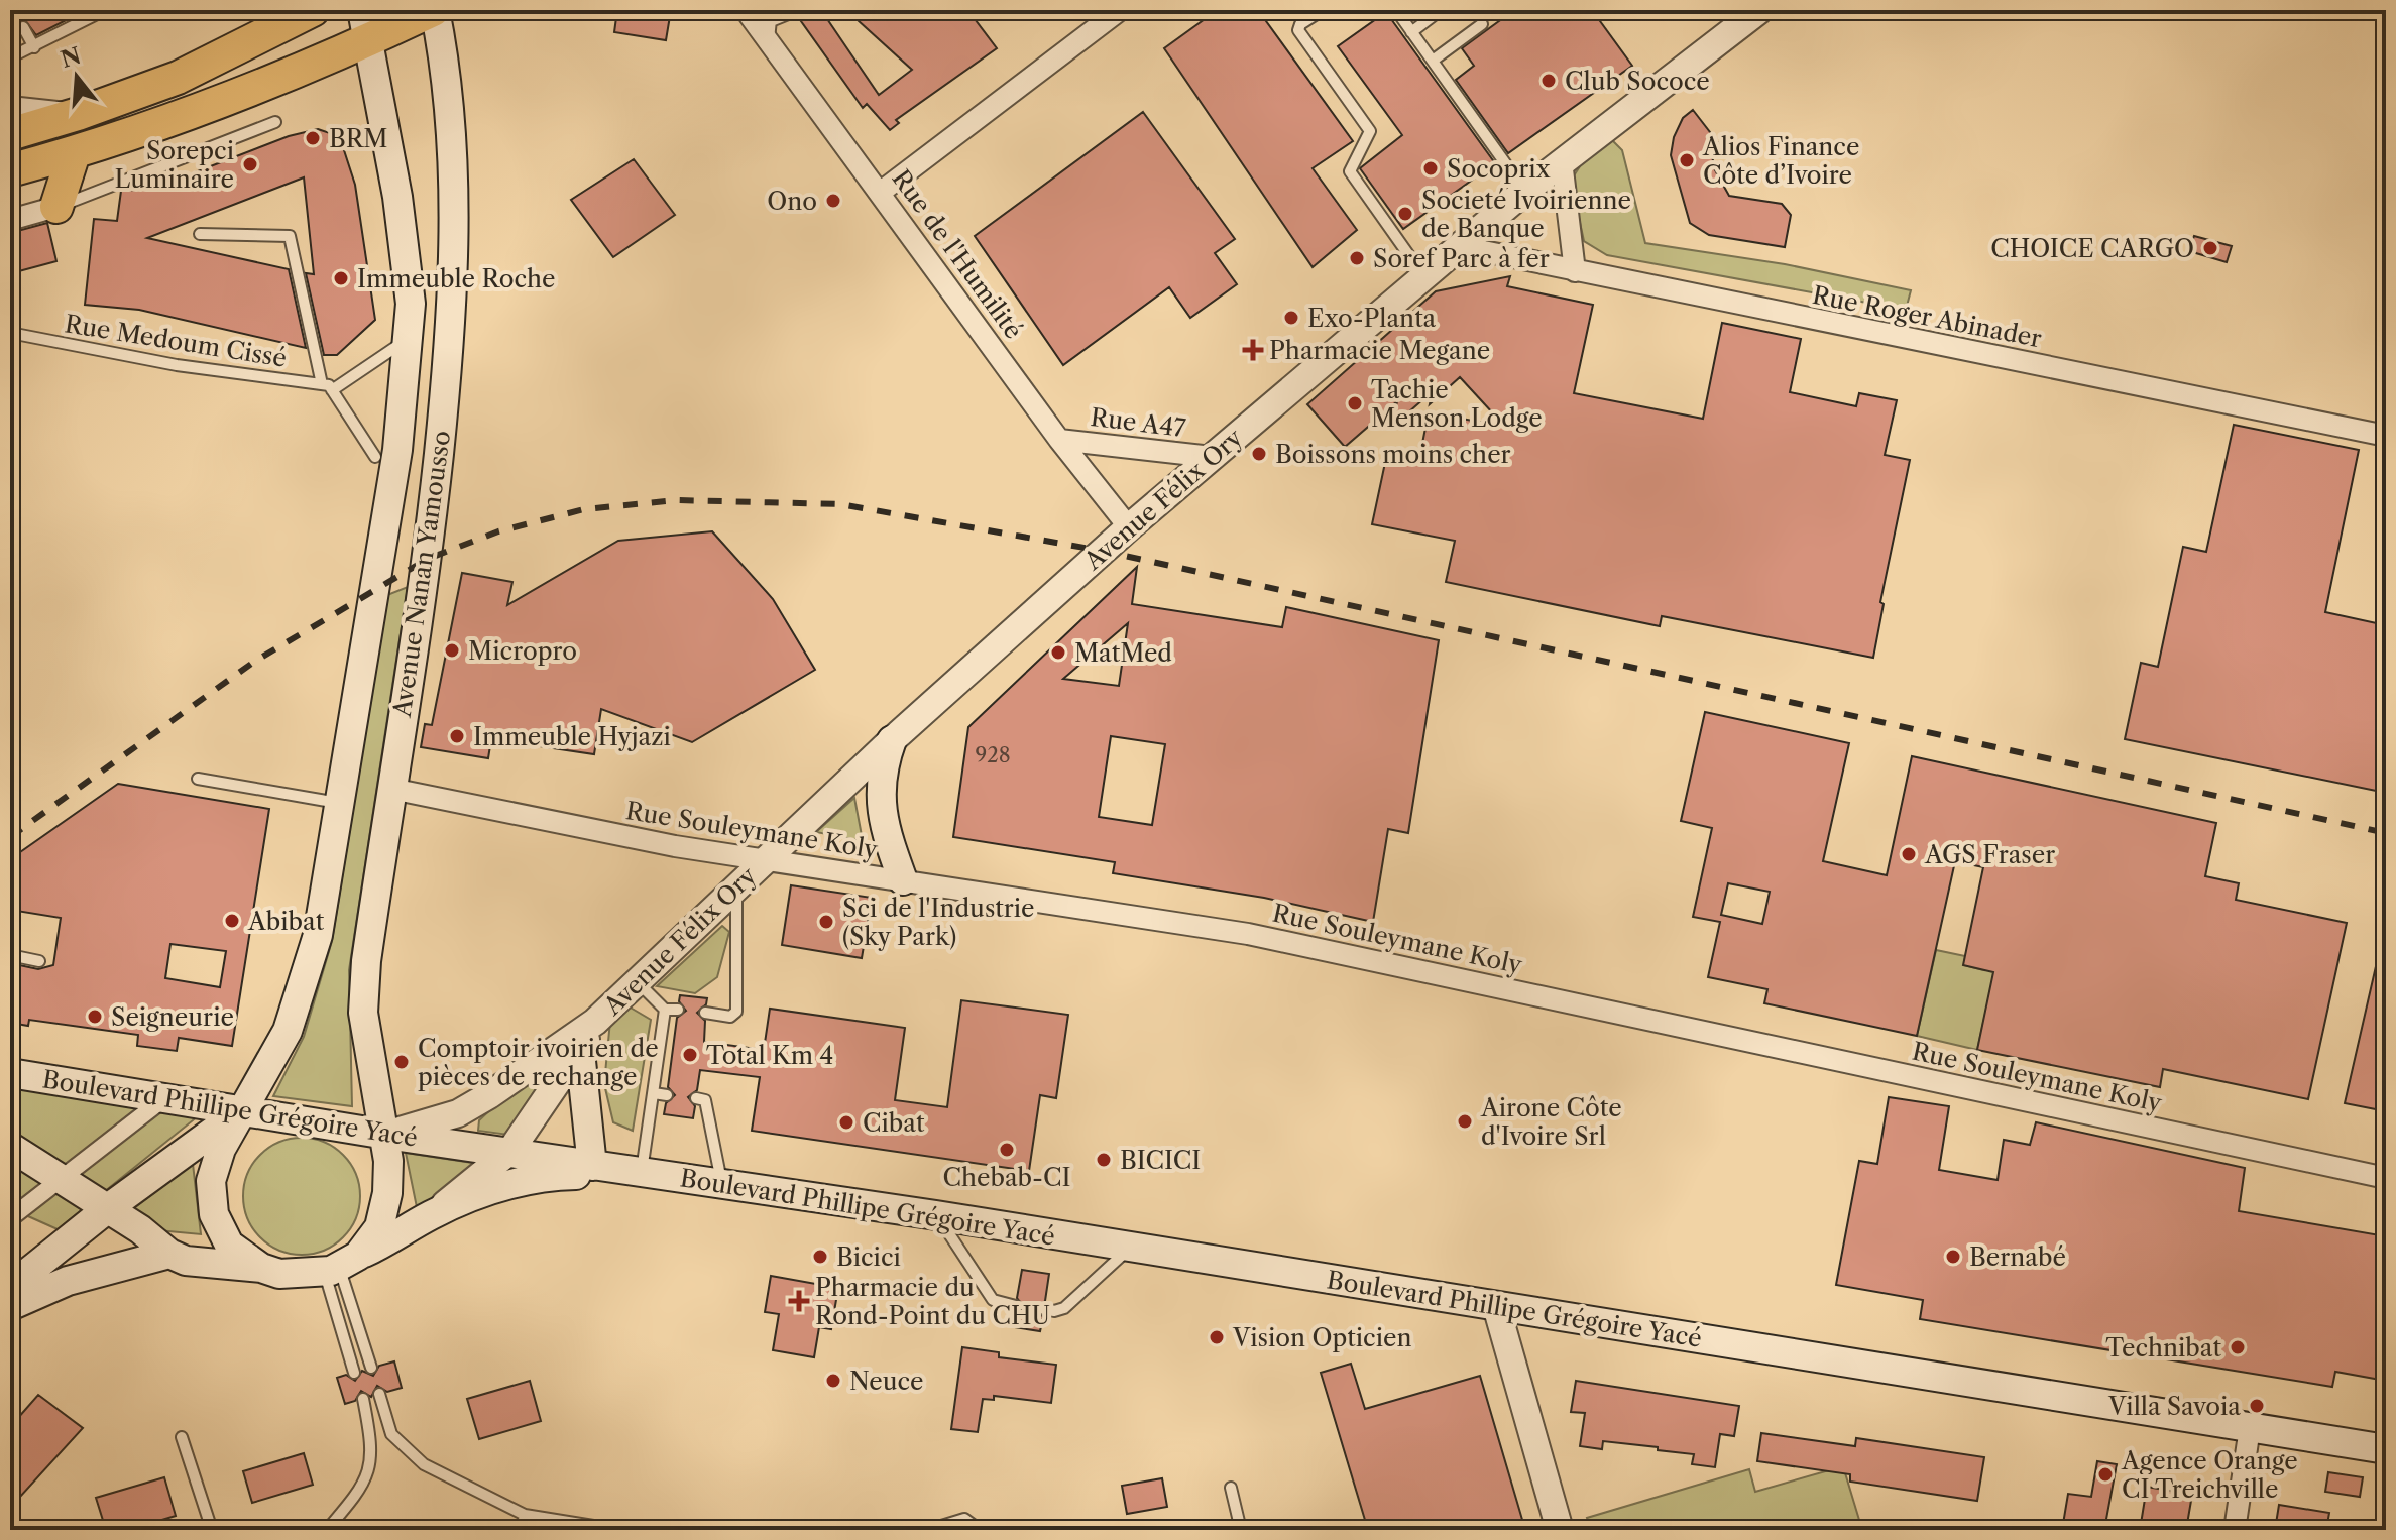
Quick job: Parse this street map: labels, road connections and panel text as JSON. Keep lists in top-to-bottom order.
{
  "streets": {
    "main road": ["Avenue Nanan Yamousso", "Boulevard Phillipe Grégoire Yacé"],
    "street": [
      "Rue de l'Humilité",
      "Rue Roger Abinader",
      "Rue A47",
      "Avenue Félix Ory",
      "Rue Souleymane Koly"
    ],
    "lane": ["Rue Medoum Cissé"]
  },
  "crossings": [
    ["Rue de l'Humilité", "Rue A47"],
    ["Rue de l'Humilité", "Avenue Félix Ory"],
    ["Rue Roger Abinader", "Avenue Félix Ory"],
    ["Rue A47", "Avenue Félix Ory"],
    ["Avenue Félix Ory", "Avenue Nanan Yamousso"],
    ["Avenue Félix Ory", "Rue Souleymane Koly"],
    ["Avenue Félix Ory", "Boulevard Phillipe Grégoire Yacé"],
    ["Avenue Nanan Yamousso", "Rue Souleymane Koly"],
    ["Avenue Nanan Yamousso", "Boulevard Phillipe Grégoire Yacé"]
  ],
  "places": {
    "other": [
      "Club Sococe",
      "BRM",
      "Alios Finance Côte d’Ivoire",
      "Sorepci Luminaire",
      "Socoprix",
      "Ono",
      "Societé Ivoirienne de Banque",
      "CHOICE CARGO",
      "Soref Parc à fer",
      "Immeuble Roche",
      "Exo-Planta",
      "Tachie Menson Lodge",
      "Boissons moins cher",
      "Micropro",
      "MatMed",
      "Immeuble Hyjazi",
      "AGS Fraser",
      "Abibat",
      "Sci de l'Industrie (Sky Park)",
      "Seigneurie",
      "Total Km 4",
      "Comptoir ivoirien de pièces de rechange",
      "Airone Côte d'Ivoire Srl",
      "Cibat",
      "Chebab-CI",
      "BICICI",
      "Bicici",
      "Bernabé",
      "Vision Opticien",
      "Technibat",
      "Neuce",
      "Villa Savoia",
      "Agence Orange CI Treichville"
    ],
    "health": ["Pharmacie Megane", "Pharmacie du Rond-Point du CHU"]
  },
  "house_numbers": ["928"],
  "north": "top"
}
